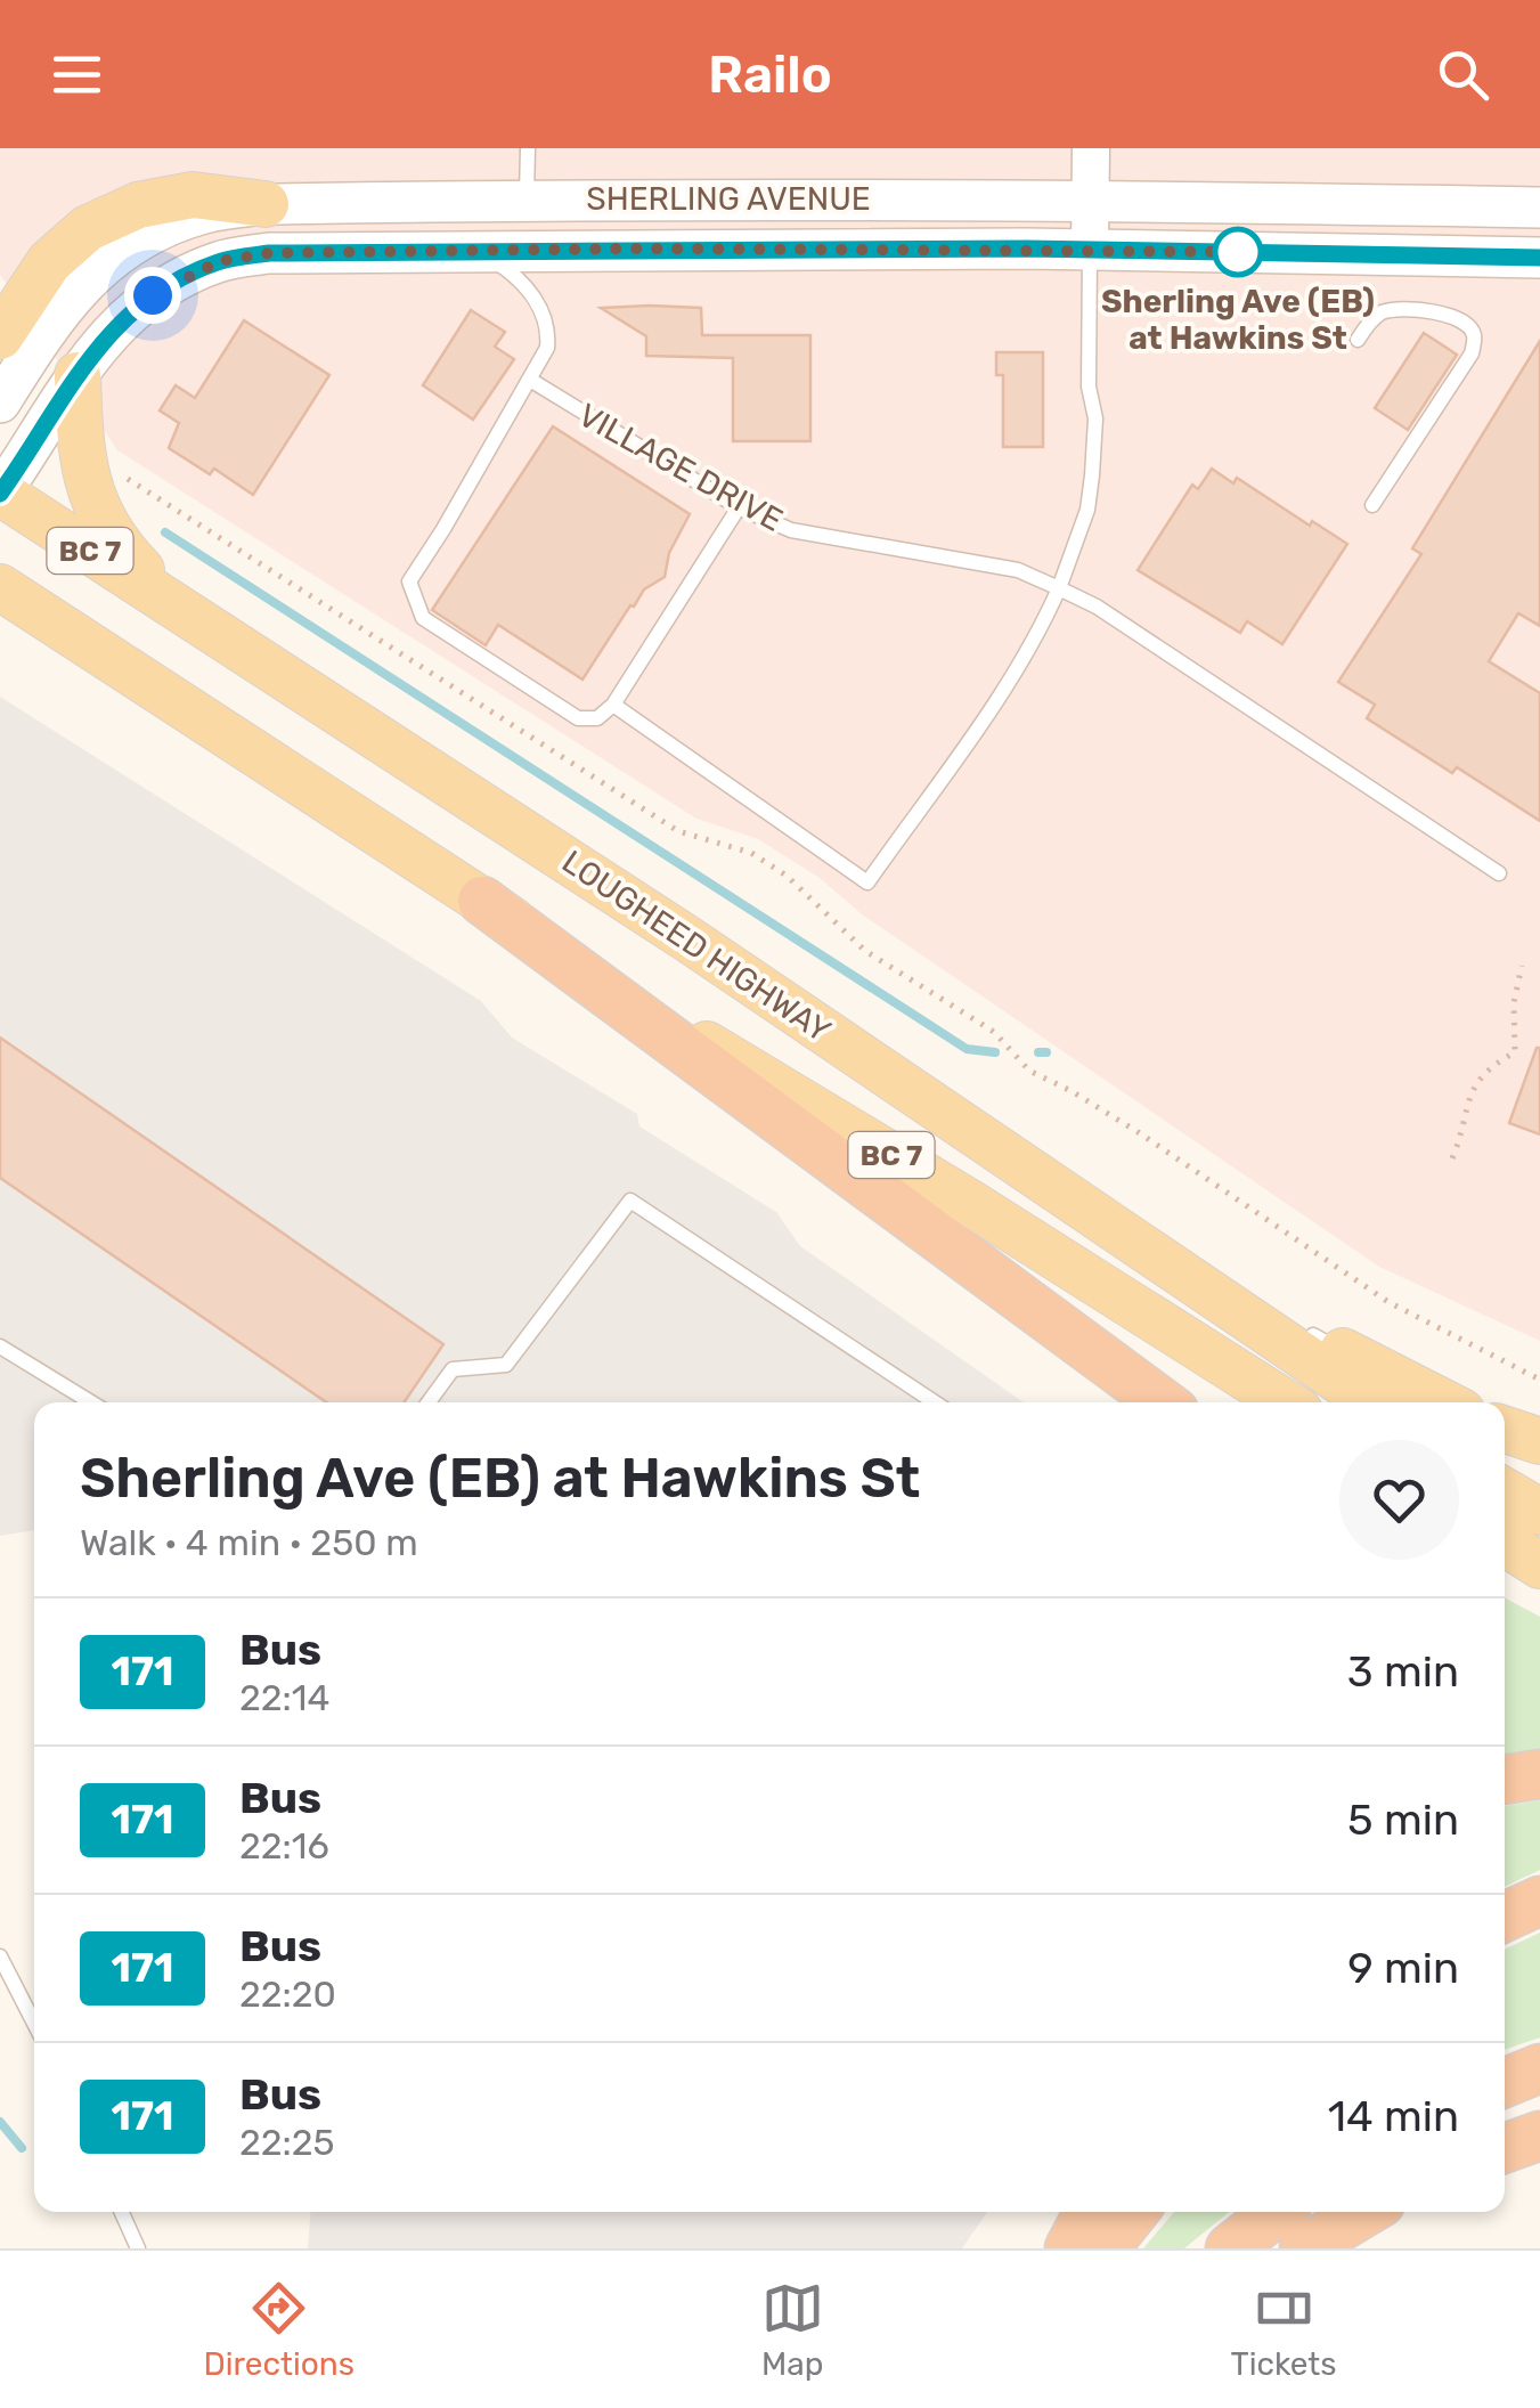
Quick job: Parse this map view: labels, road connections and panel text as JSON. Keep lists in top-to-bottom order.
{
  "streets": {
    "main road": ["SHERLING AVENUE", "BC 7", "LOUGHEED HIGHWAY"],
    "lane": ["VILLAGE DRIVE"]
  },
  "crossings": [
    ["SHERLING AVENUE", "LOUGHEED HIGHWAY"]
  ],
  "places": ["Sherling Ave (EB) at Hawkins St"],
  "lines": ["bus line 171"],
  "page": {
    "header": "Railo",
    "heading": ["Sherling Ave (EB) at Hawkins St", "Walk · 4 min · 250 m"],
    "list": [
      {
        "mark": "171",
        "name": "Bus",
        "note": "22:14",
        "value": "3 min"
      },
      {
        "mark": "171",
        "name": "Bus",
        "note": "22:16",
        "value": "5 min"
      },
      {
        "mark": "171",
        "name": "Bus",
        "note": "22:20",
        "value": "9 min"
      },
      {
        "mark": "171",
        "name": "Bus",
        "note": "22:25",
        "value": "14 min"
      }
    ],
    "tabs": ["Directions", "Map", "Tickets"]
  }
}
